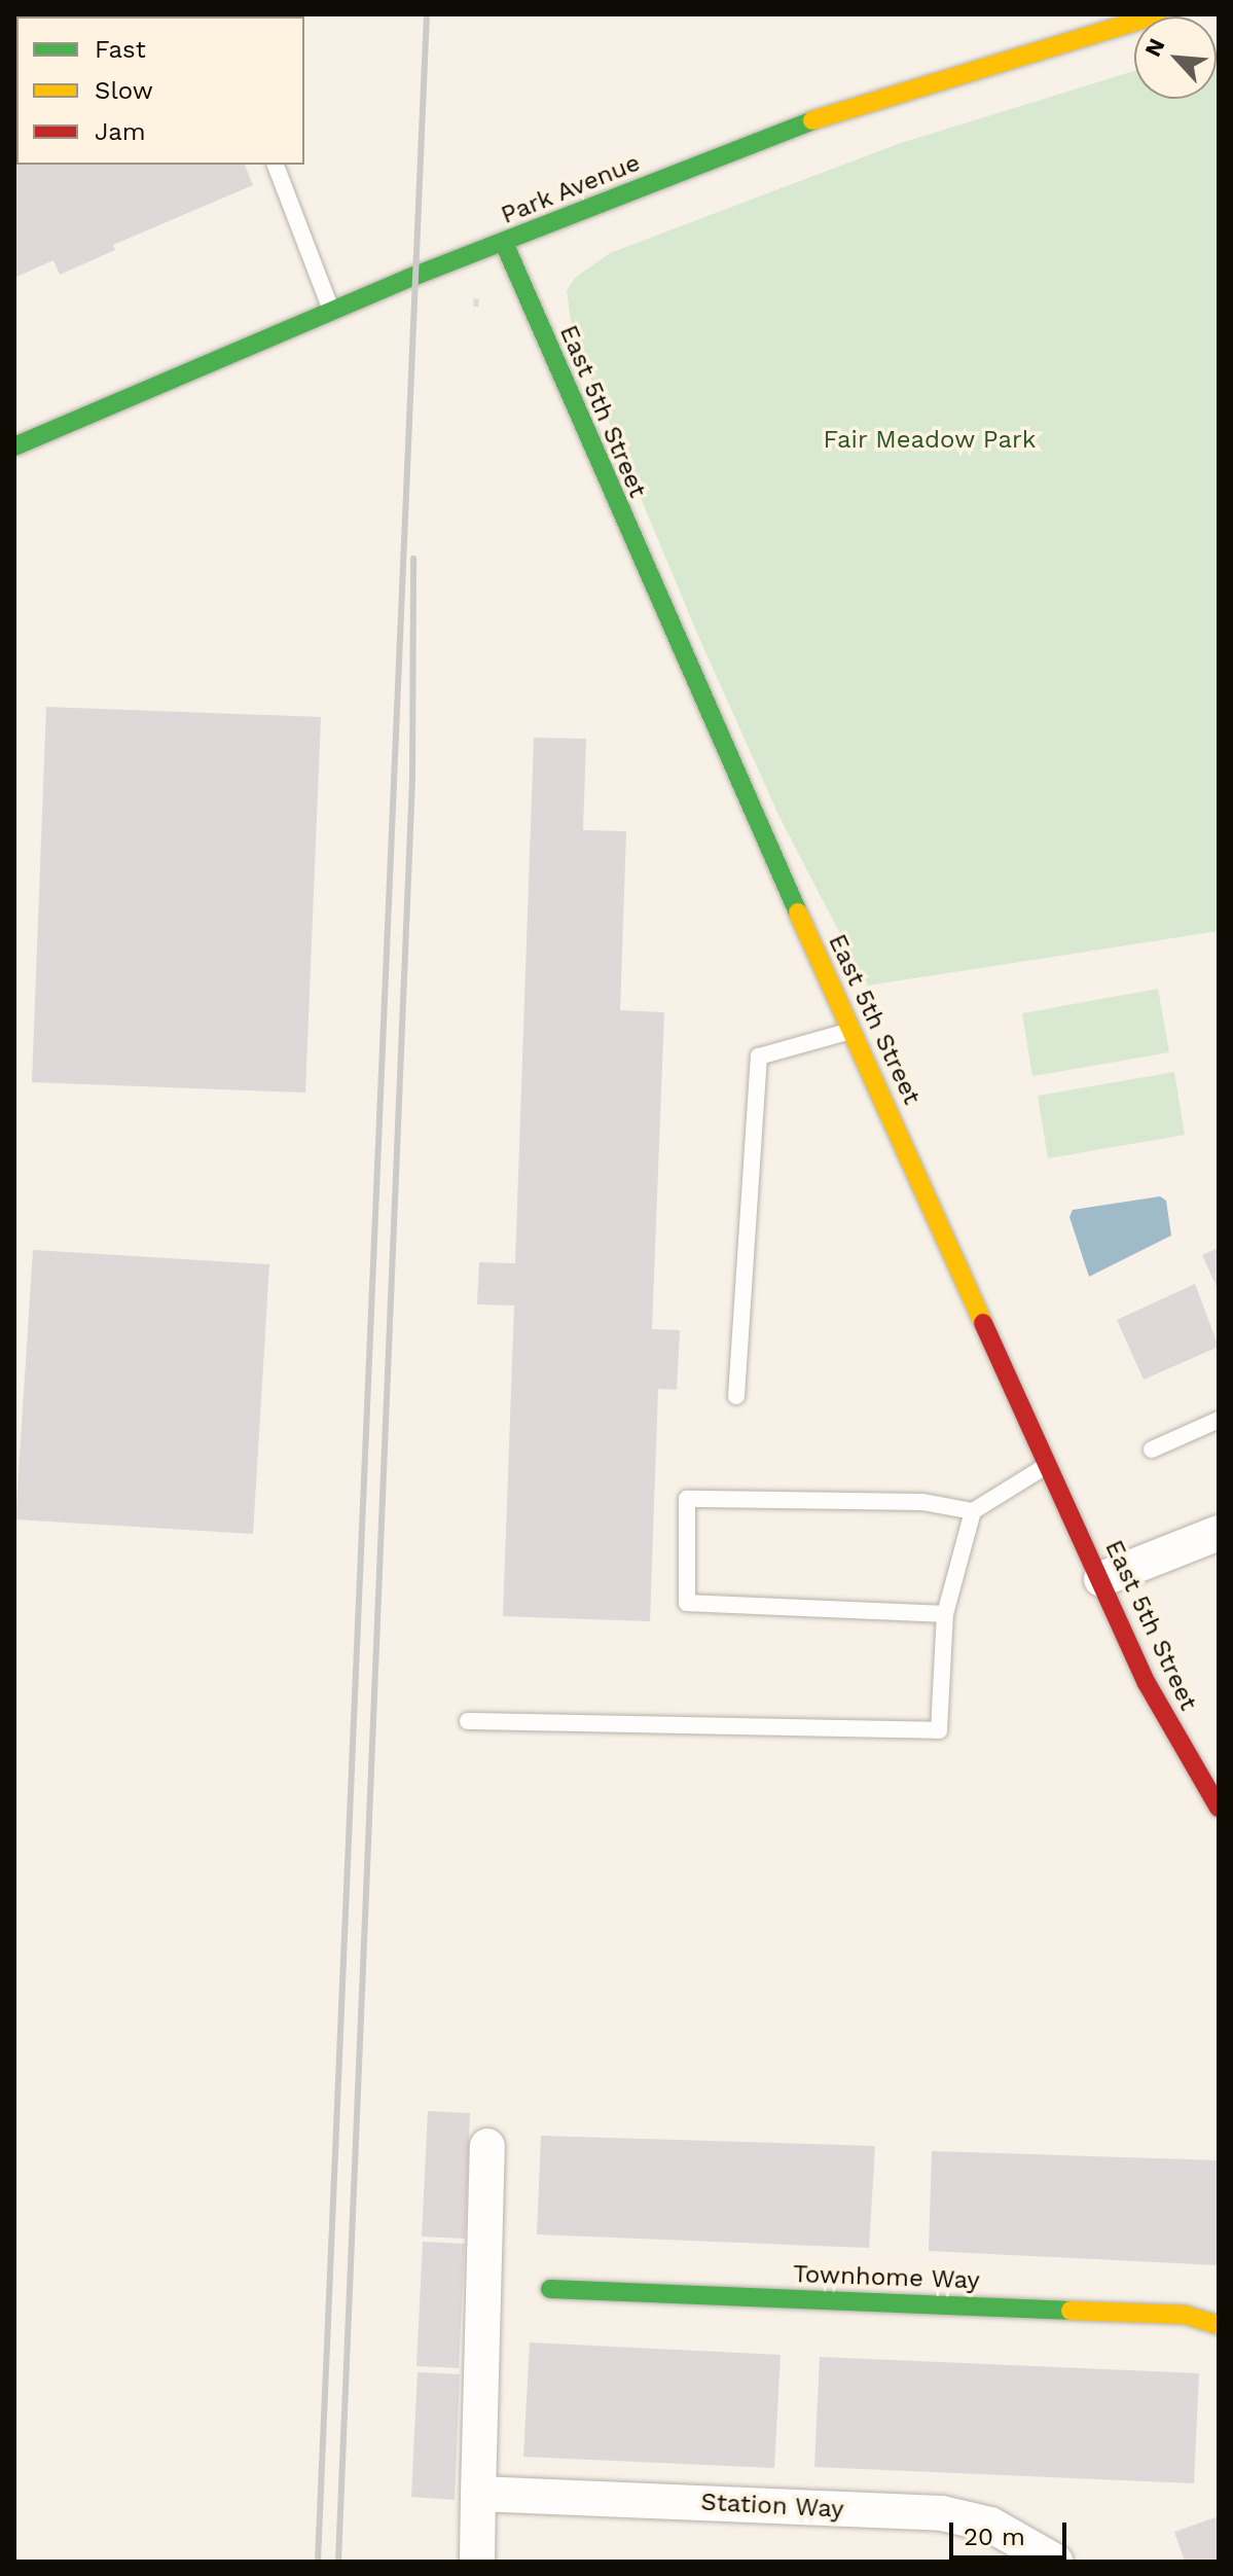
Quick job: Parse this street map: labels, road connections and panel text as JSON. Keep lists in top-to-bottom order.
{
  "streets": {
    "street": [
      "Park Avenue",
      "East 5th Street",
      "Townhome Way",
      "Station Way"
    ]
  },
  "crossings": [
    ["Park Avenue", "East 5th Street"]
  ],
  "parks": ["Fair Meadow Park"],
  "legend": ["Fast", "Slow", "Jam"],
  "scale_bar": "20 m",
  "north": "top left"
}
